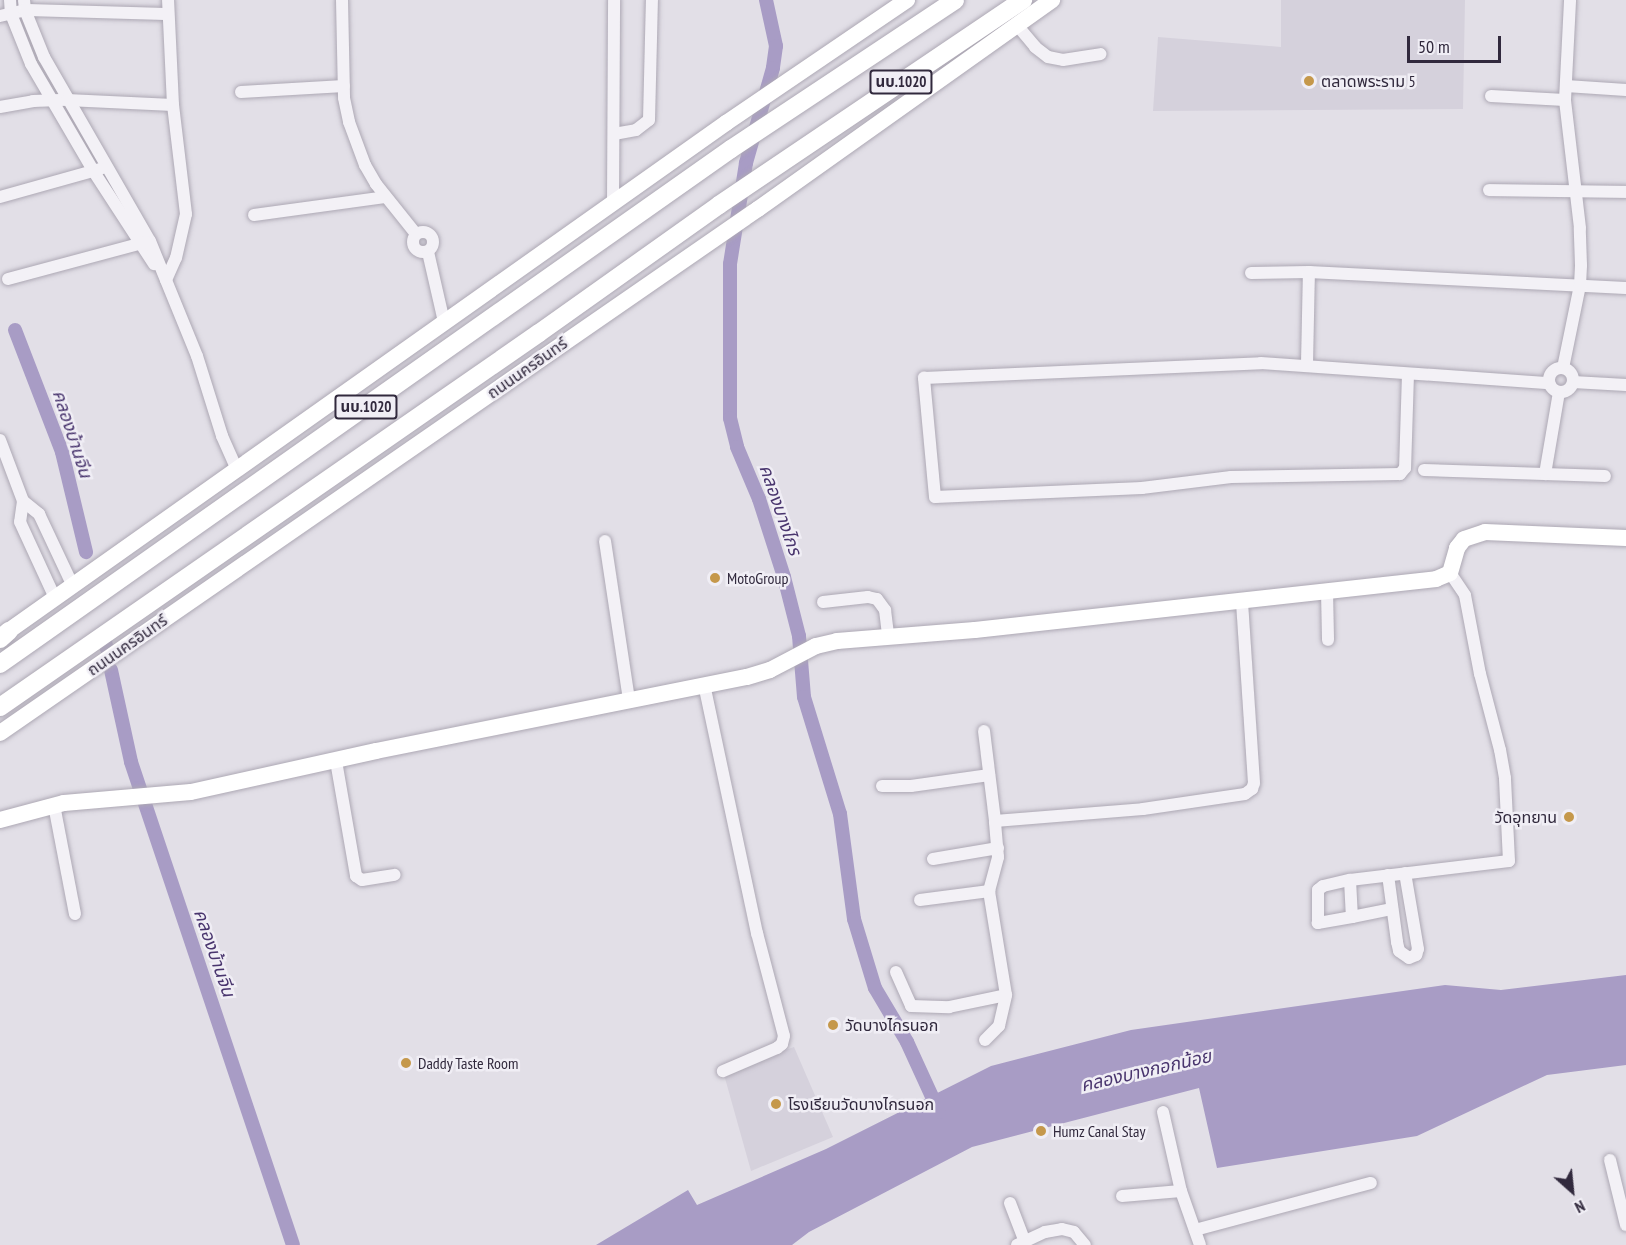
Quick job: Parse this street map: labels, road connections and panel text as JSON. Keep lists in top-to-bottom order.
{
  "streets": {
    "main road": ["นบ.1020", "ถนนนครอินทร์"]
  },
  "water": ["คลองบ้านจีน", "คลองบางไกร", "คลองบางกอกน้อย"],
  "places": [
    "ตลาดพระราม 5",
    "MotoGroup",
    "วัดอุทยาน",
    "วัดบางไกรนอก",
    "Daddy Taste Room",
    "โรงเรียนวัดบางไกรนอก",
    "Humz Canal Stay"
  ],
  "scale_bar": "50 m",
  "north": "bottom right"
}
